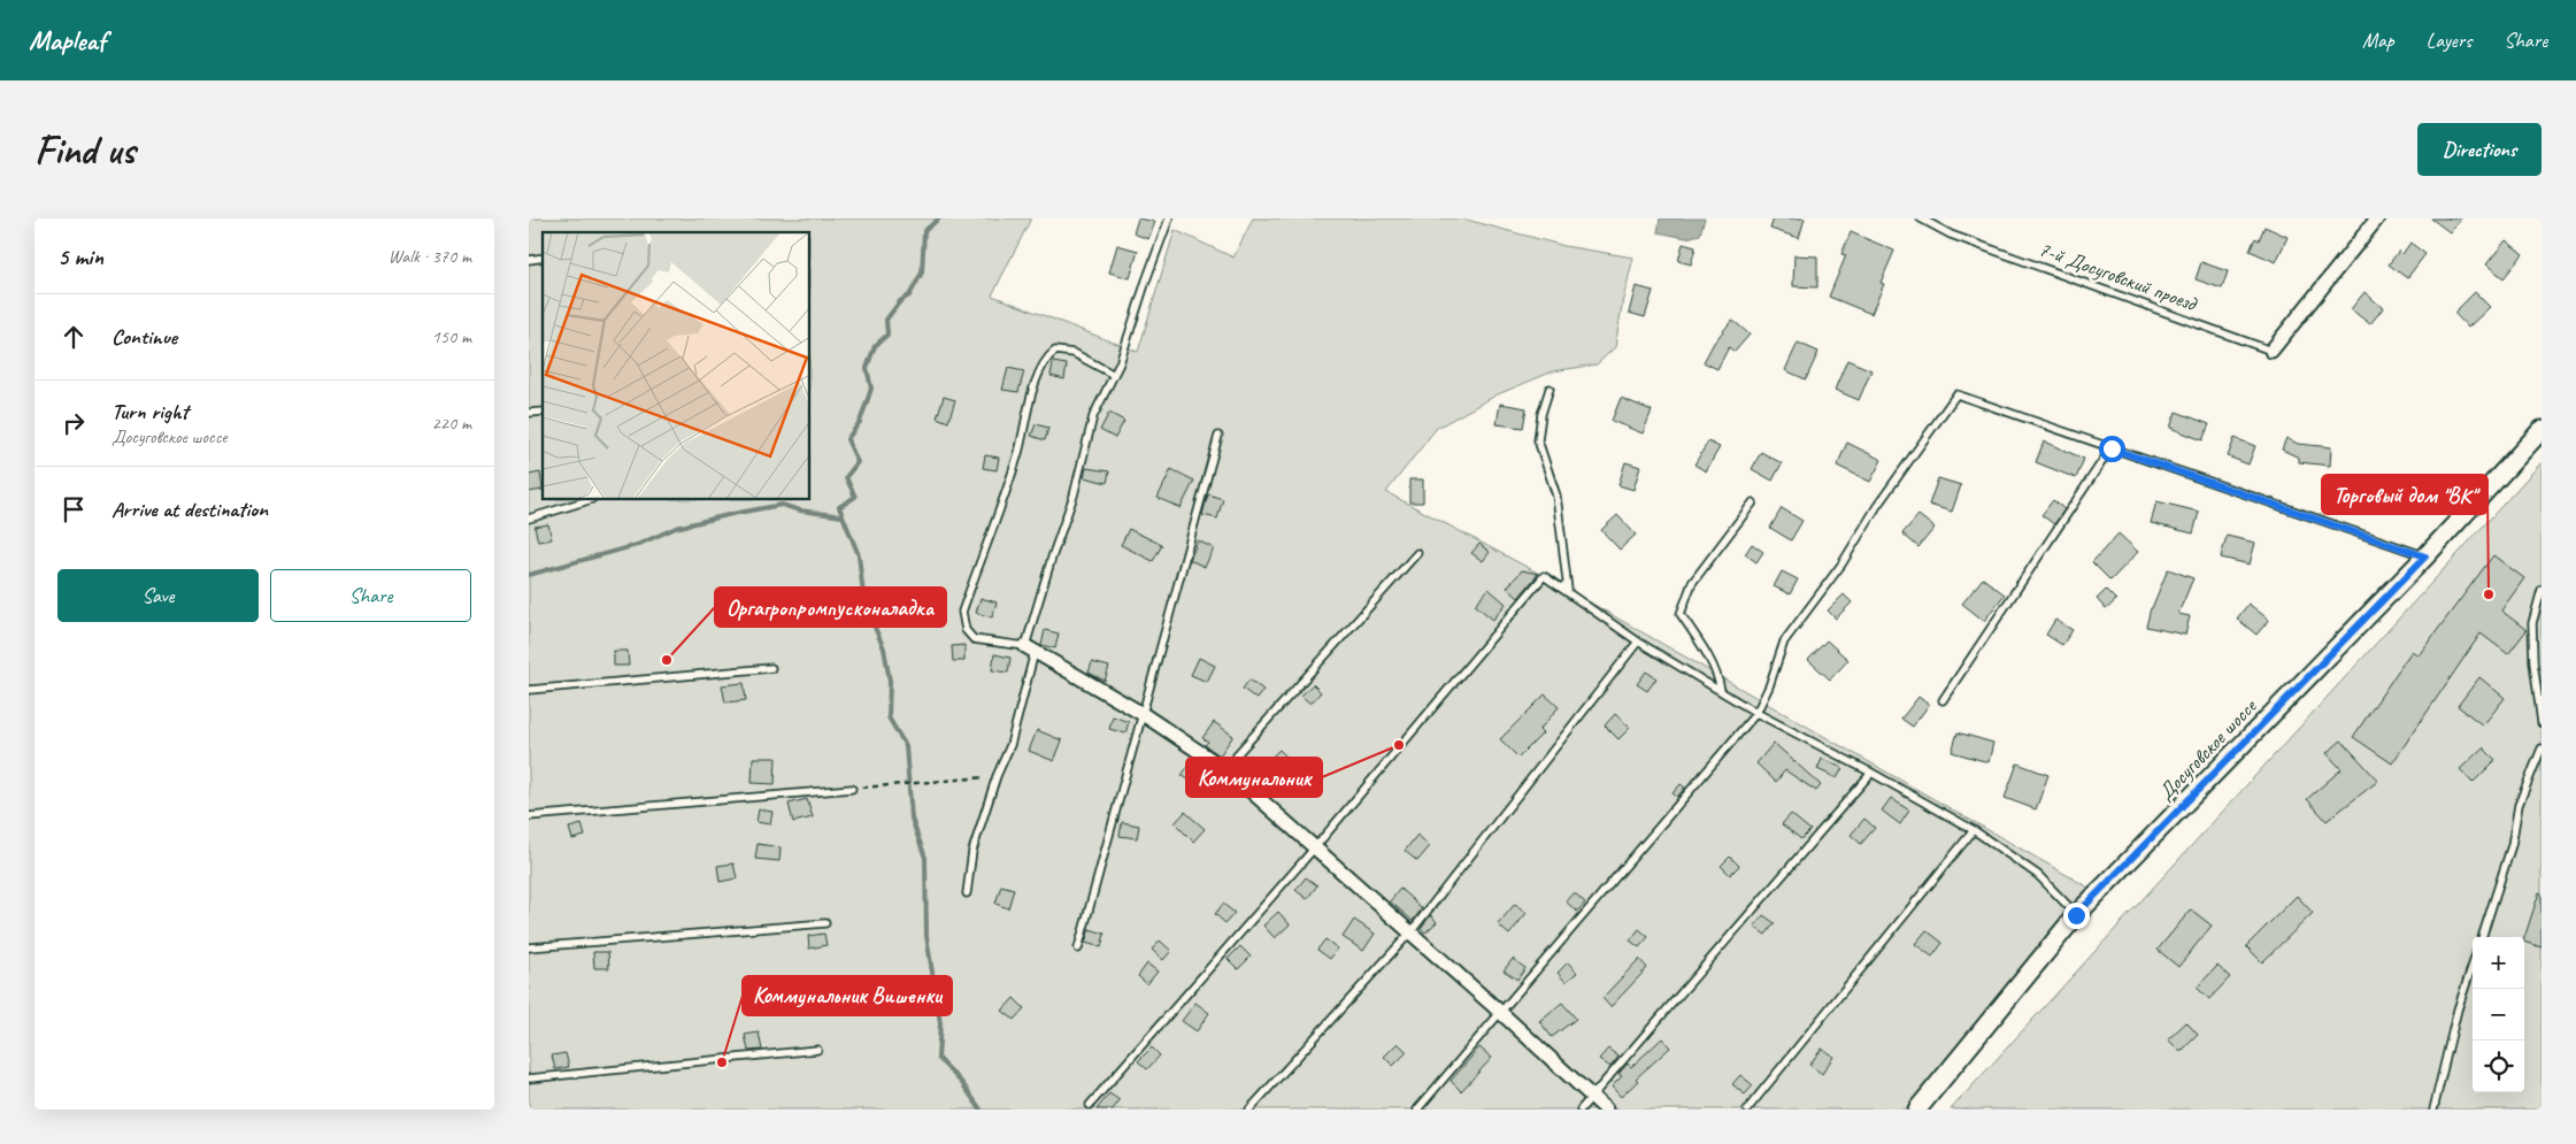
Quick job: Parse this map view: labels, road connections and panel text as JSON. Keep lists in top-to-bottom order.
{
  "streets": {
    "main road": ["Досуговское шоссе"],
    "lane": ["7-й Досуговский проезд"]
  },
  "places": [
    "Торговый дом \"ВК\"",
    "Оргагропромпусконаладка",
    "Коммунальник",
    "Коммунальник Вишенки"
  ],
  "page": {
    "header": "Mapleaf",
    "nav": ["Map", "Layers", "Share"],
    "buttons": [
      "Directions",
      ["Save", "Share"]
    ],
    "title": "Find us",
    "heading": ["5 min", "Walk · 370 m"],
    "list": [
      ["Continue", "150 m"],
      ["Turn right", "Досуговское шоссе", "220 m"],
      "Arrive at destination"
    ],
    "map_buttons": ["+", "−"]
  }
}
